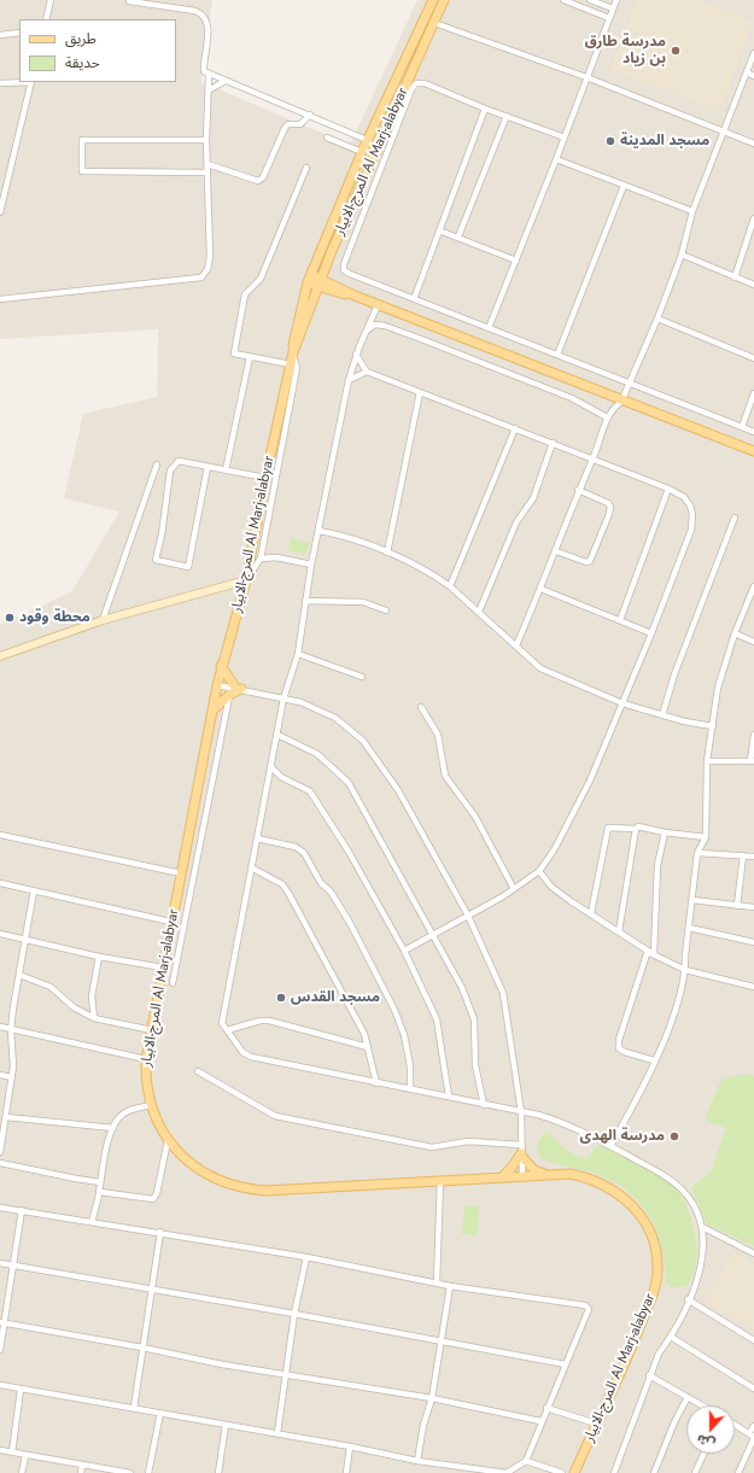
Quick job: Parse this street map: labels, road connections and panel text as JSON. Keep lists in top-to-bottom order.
{
  "streets": {
    "main road": ["المرج-الابيار Al Marj-alabyar"]
  },
  "places": [
    "مدرسة طارق بن زياد",
    "مسجد المدينة",
    "محطة وقود",
    "مسجد القدس",
    "مدرسة الهدى"
  ],
  "legend": ["طريق", "حديقة"],
  "north": "bottom"
}
